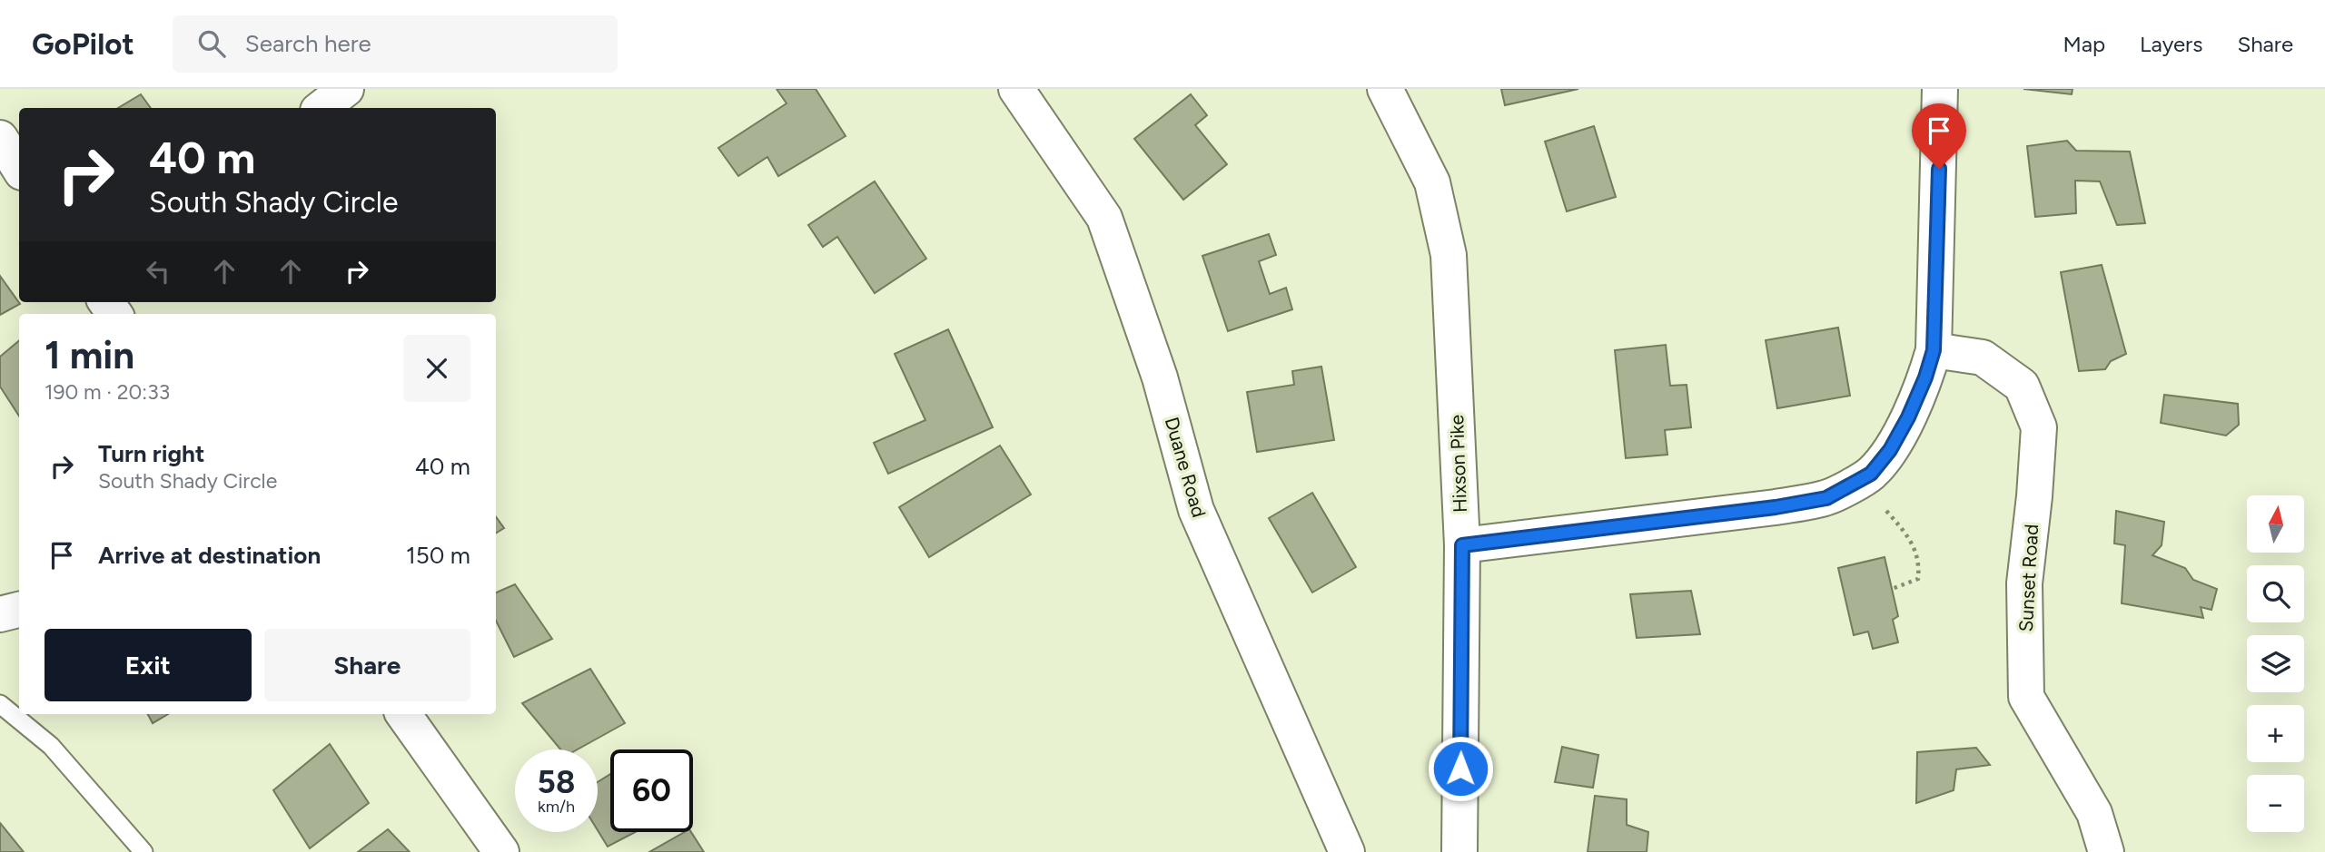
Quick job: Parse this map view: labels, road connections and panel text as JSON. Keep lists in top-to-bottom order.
{
  "streets": {
    "street": ["Hixson Pike", "Duane Road", "Sunset Road"]
  },
  "north": "top",
  "page": {
    "header": "GoPilot",
    "search": "Search here",
    "nav": ["Map", "Layers", "Share"],
    "turn": ["40 m", "South Shady Circle"],
    "heading": ["1 min", "190 m · 20:33"],
    "list": [
      {
        "name": "Turn right",
        "note": "South Shady Circle",
        "value": "40 m"
      },
      {
        "name": "Arrive at destination",
        "value": "150 m"
      }
    ],
    "map_buttons": ["+", "−"],
    "buttons": ["Exit", "Share"],
    "speed": "58 km/h",
    "limit": "60"
  }
}
